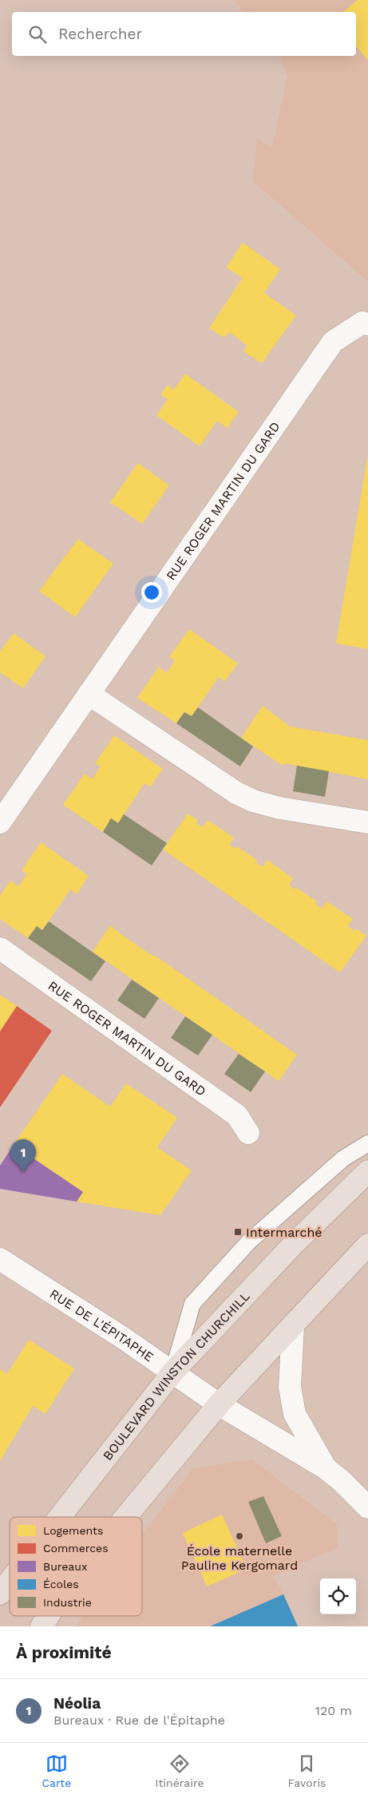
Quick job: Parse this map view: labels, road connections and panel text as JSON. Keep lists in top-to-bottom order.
{
  "streets": {
    "main road": ["BOULEVARD WINSTON CHURCHILL"],
    "street": ["RUE ROGER MARTIN DU GARD", "RUE DE L'ÉPITAPHE"]
  },
  "crossings": [
    ["RUE DE L'ÉPITAPHE", "BOULEVARD WINSTON CHURCHILL"]
  ],
  "places": {
    "transit": ["Intermarché"],
    "other": ["École maternelle Pauline Kergomard"]
  },
  "legend": [
    "Logements",
    "Commerces",
    "Bureaux",
    "Écoles",
    "Industrie"
  ],
  "page": {
    "search": "Rechercher",
    "pins": "1",
    "heading": "À proximité",
    "list": [
      {
        "mark": "1",
        "name": "Néolia",
        "note": "Bureaux · Rue de l'Épitaphe",
        "value": "120 m"
      }
    ],
    "nav": ["Carte", "Itinéraire", "Favoris"]
  }
}
